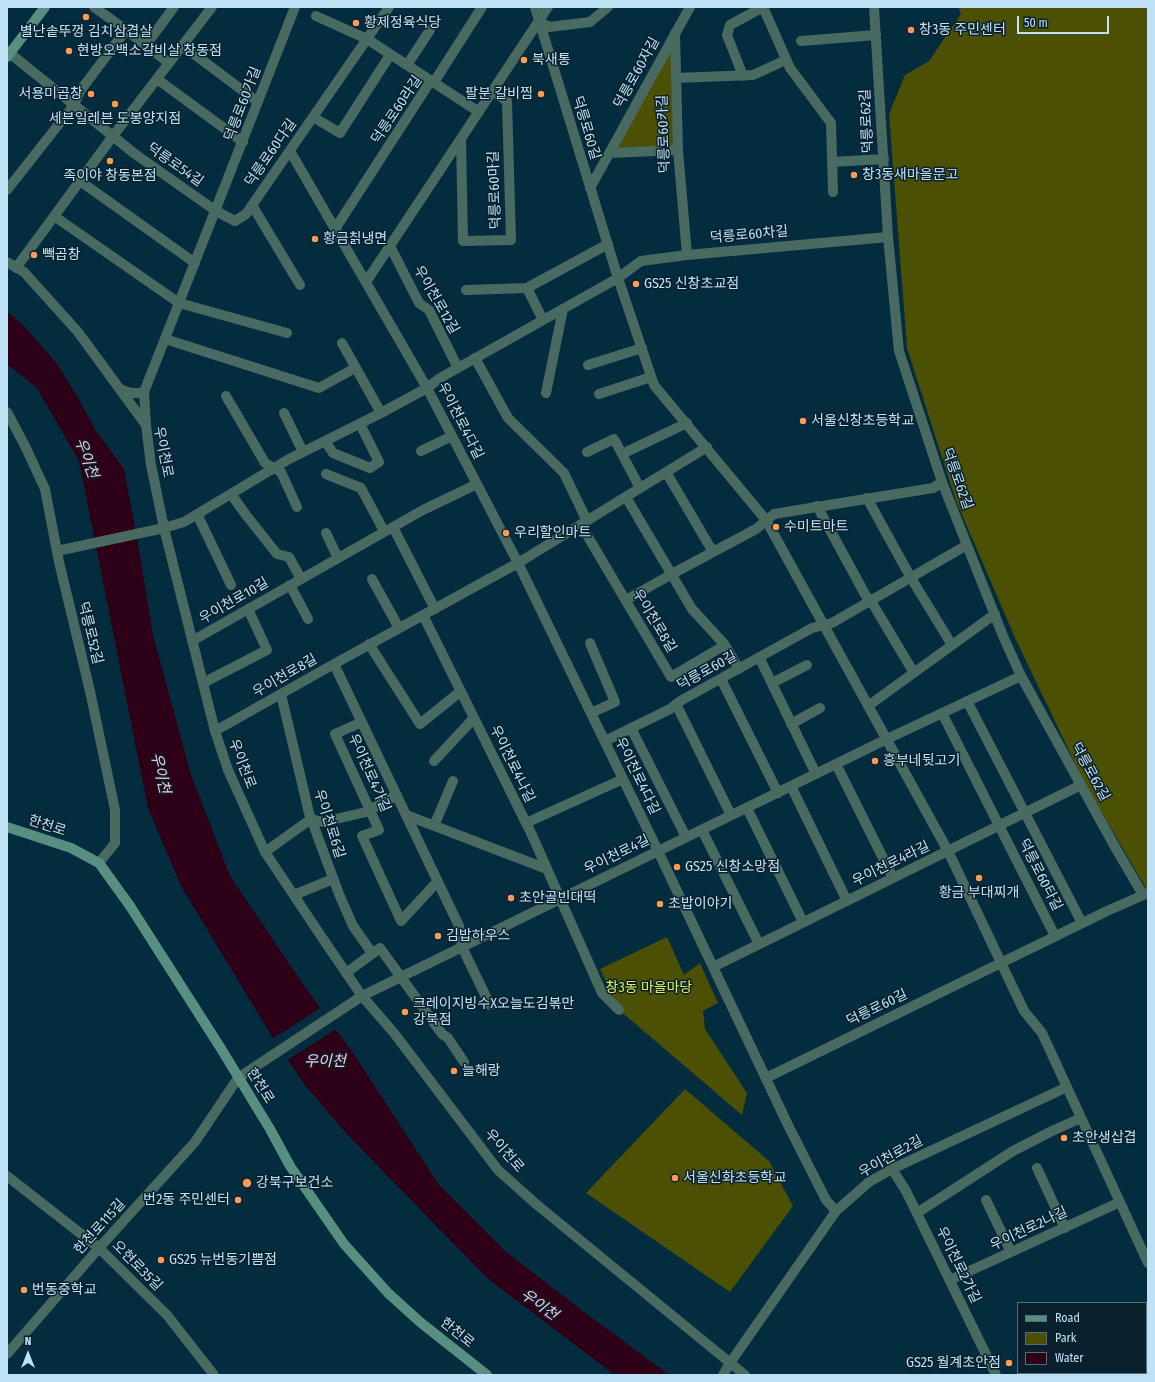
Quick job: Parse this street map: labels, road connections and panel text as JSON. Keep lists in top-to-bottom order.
{
  "streets": {
    "main road": ["한천로"],
    "street": [
      "덕릉로60자길",
      "덕릉로60가길",
      "덕릉로60라길",
      "덕릉로62길",
      "덕릉로60길",
      "덕릉로60카길",
      "덕릉로60다길",
      "덕릉로54길",
      "덕릉로60마길",
      "덕릉로60차길",
      "우이천로12길",
      "우이천로4다길",
      "우이천로",
      "우이천로10길",
      "우이천로8길",
      "덕릉로52길",
      "우이천로4나길",
      "우이천로4가길",
      "우이천로6길",
      "우이천로4길",
      "우이천로4라길",
      "덕릉로60타길",
      "우이천로2길",
      "한천로115길",
      "우이천로2나길",
      "우이천로2가길",
      "오현로35길"
    ]
  },
  "crossings": [
    ["덕릉로60자길", "덕릉로60길"],
    ["덕릉로60가길", "덕릉로60다길"],
    ["덕릉로60가길", "덕릉로54길"],
    ["덕릉로60라길", "우이천로4다길"],
    ["덕릉로62길", "덕릉로60길"],
    ["덕릉로62길", "덕릉로60차길"],
    ["덕릉로62길", "우이천로4라길"],
    ["덕릉로60길", "덕릉로60차길"],
    ["덕릉로60길", "우이천로4다길"],
    ["덕릉로60길", "우이천로8길"],
    ["덕릉로60길", "우이천로4길"],
    ["덕릉로60길", "우이천로4라길"],
    ["덕릉로60길", "우이천로2길"],
    ["덕릉로60길", "우이천로2나길"],
    ["덕릉로60카길", "덕릉로60차길"],
    ["덕릉로60다길", "덕릉로54길"],
    ["덕릉로60다길", "우이천로4다길"],
    ["우이천로4다길", "우이천로10길"],
    ["우이천로4다길", "우이천로8길"],
    ["우이천로4다길", "우이천로4나길"],
    ["우이천로4다길", "우이천로4길"],
    ["우이천로", "우이천로10길"],
    ["우이천로", "우이천로8길"],
    ["우이천로", "우이천로4길"],
    ["우이천로", "우이천로2길"],
    ["우이천로8길", "우이천로4나길"],
    ["우이천로8길", "우이천로4가길"],
    ["우이천로8길", "우이천로6길"],
    ["덕릉로52길", "한천로"],
    ["우이천로4나길", "우이천로4가길"],
    ["우이천로4나길", "우이천로4길"],
    ["우이천로4가길", "우이천로4길"],
    ["한천로", "우이천로4길"],
    ["한천로", "한천로115길"],
    ["우이천로4길", "한천로115길"],
    ["우이천로4라길", "덕릉로60타길"],
    ["우이천로2길", "우이천로2가길"],
    ["한천로115길", "오현로35길"],
    ["우이천로2나길", "우이천로2가길"]
  ],
  "water": ["우이천"],
  "parks": ["창3동 마을마당"],
  "places": [
    "별난솥뚜껑 김치삼겹살",
    "황제정육식당",
    "창3동 주민센터",
    "현방오백소갈비살 창동점",
    "북새통",
    "서용미곱창",
    "팔분 갈비찜",
    "세븐일레븐 도봉양지점",
    "족이야 창동본점",
    "창3동새마을문고",
    "황금칡냉면",
    "빽곱창",
    "GS25 신창초교점",
    "서울신창초등학교",
    "수미트마트",
    "우리할인마트",
    "흥부네뒷고기",
    "GS25 신창소망점",
    "황금 부대찌개",
    "초안골빈대떡",
    "초밥이야기",
    "김밥하우스",
    "크레이지빙수X오늘도김볶만 강북점",
    "늘해랑",
    "초안생삽겹",
    "서울신화초등학교",
    "강북구보건소",
    "번2동 주민센터",
    "GS25 뉴번동기쁨점",
    "번동중학교",
    "GS25 월계초안점"
  ],
  "legend": ["Road", "Park", "Water"],
  "scale_bar": "50 m",
  "north": "top"
}
